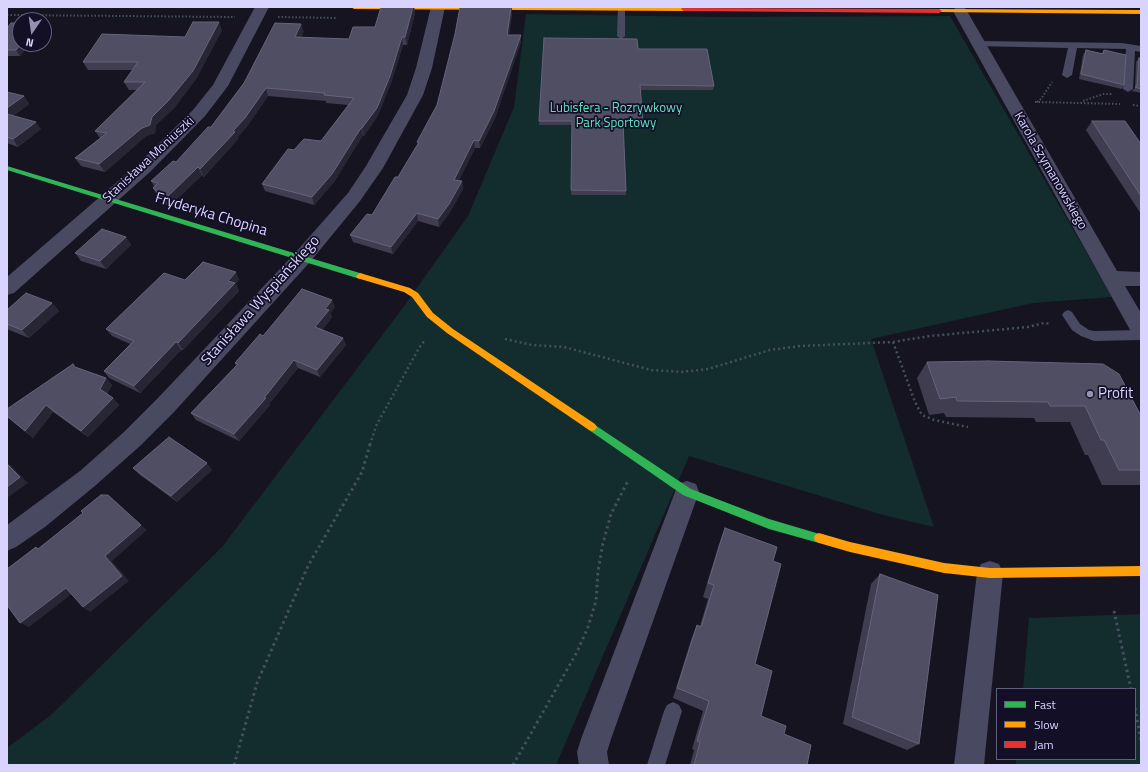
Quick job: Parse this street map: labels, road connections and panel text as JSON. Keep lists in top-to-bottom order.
{
  "streets": {
    "street": [
      "Stanisława Moniuszki",
      "Karola Szymanowskiego",
      "Fryderyka Chopina",
      "Stanisława Wyspiańskiego"
    ]
  },
  "crossings": [
    ["Stanisława Moniuszki", "Fryderyka Chopina"],
    ["Fryderyka Chopina", "Stanisława Wyspiańskiego"]
  ],
  "parks": ["Lubisfera - Rozrywkowy Park Sportowy"],
  "places": ["Profit"],
  "legend": ["Fast", "Slow", "Jam"],
  "north": "bottom"
}
